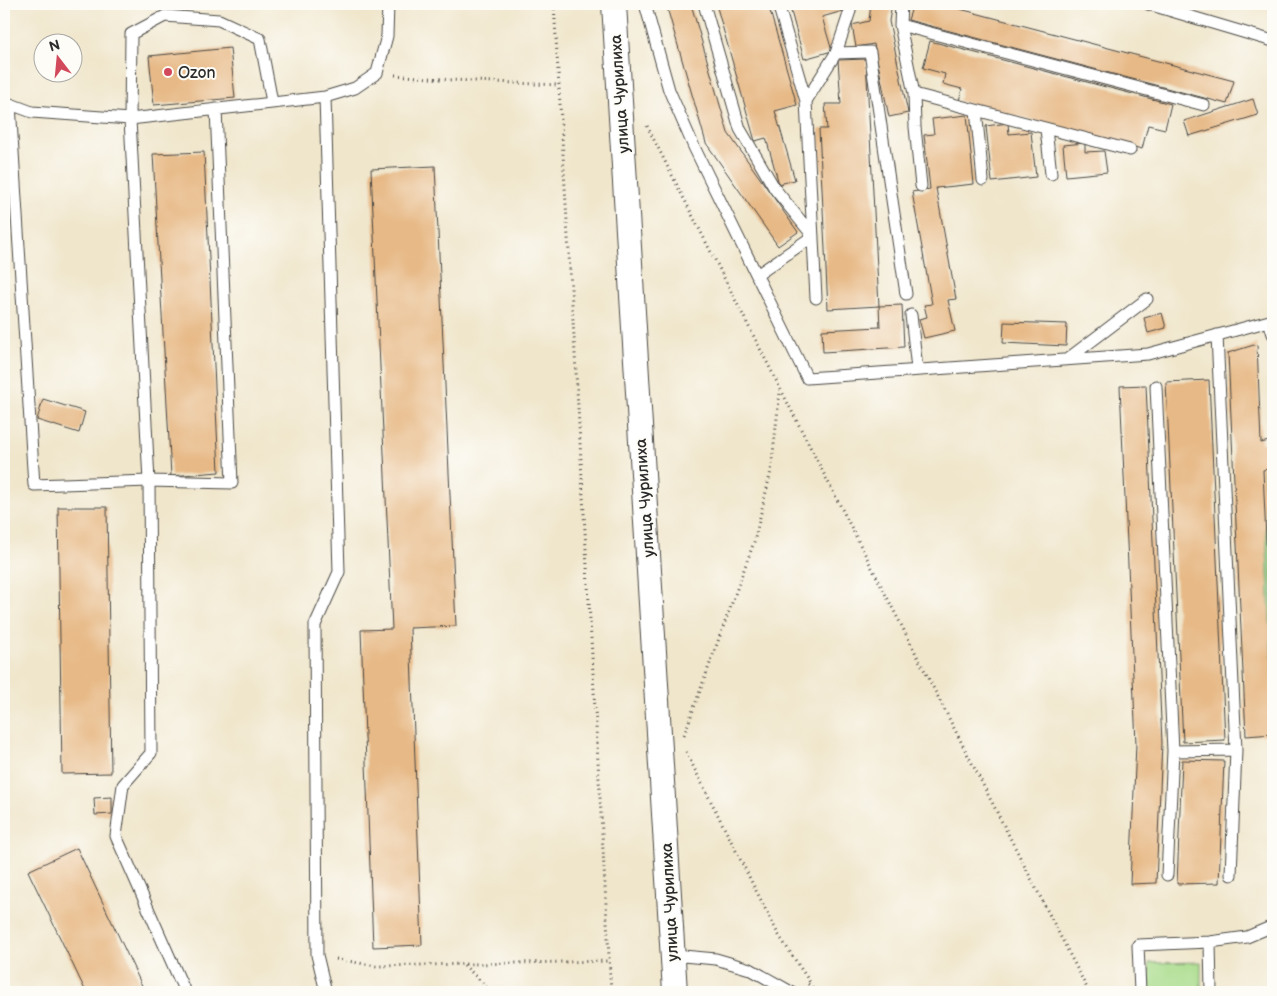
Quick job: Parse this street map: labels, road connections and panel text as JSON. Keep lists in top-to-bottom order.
{
  "streets": {
    "street": ["улица Чурилиха"]
  },
  "places": ["Ozon"],
  "north": "top"
}
